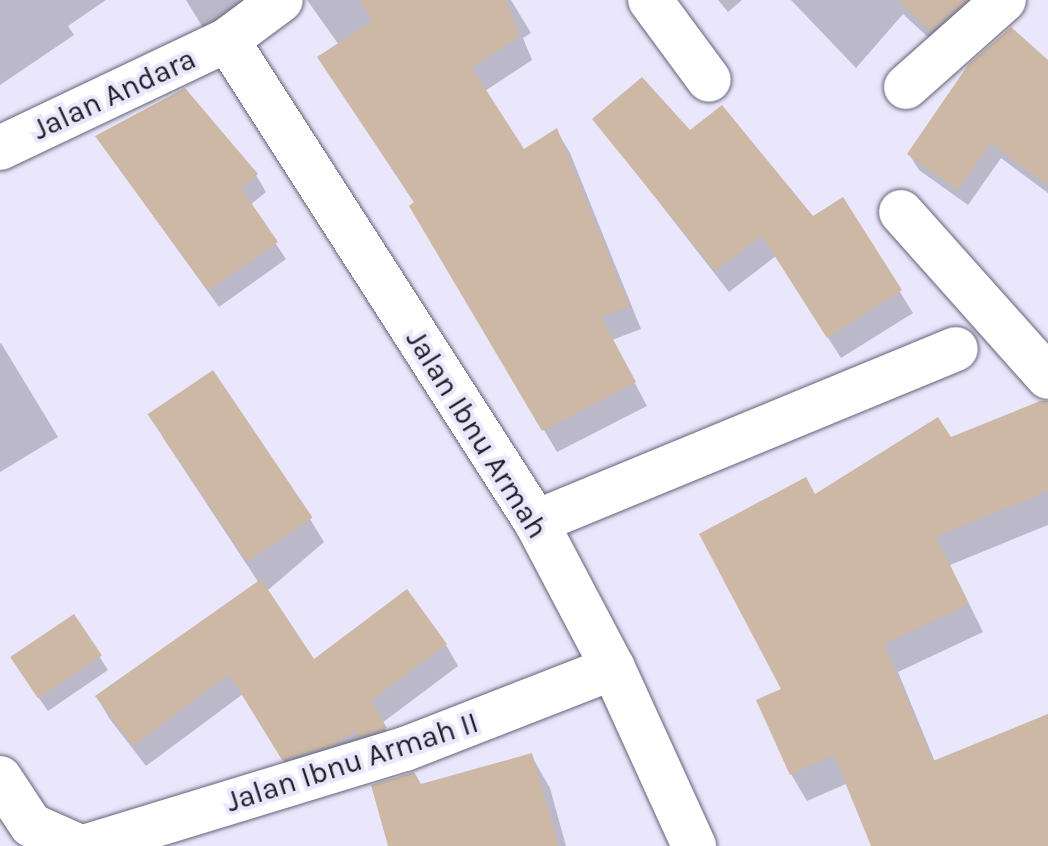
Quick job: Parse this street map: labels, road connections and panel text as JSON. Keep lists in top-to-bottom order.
{
  "streets": {
    "street": ["Jalan Andara", "Jalan Ibnu Armah", "Jalan Ibnu Armah II"]
  },
  "crossings": [
    ["Jalan Andara", "Jalan Ibnu Armah"],
    ["Jalan Ibnu Armah", "Jalan Ibnu Armah II"]
  ]
}
